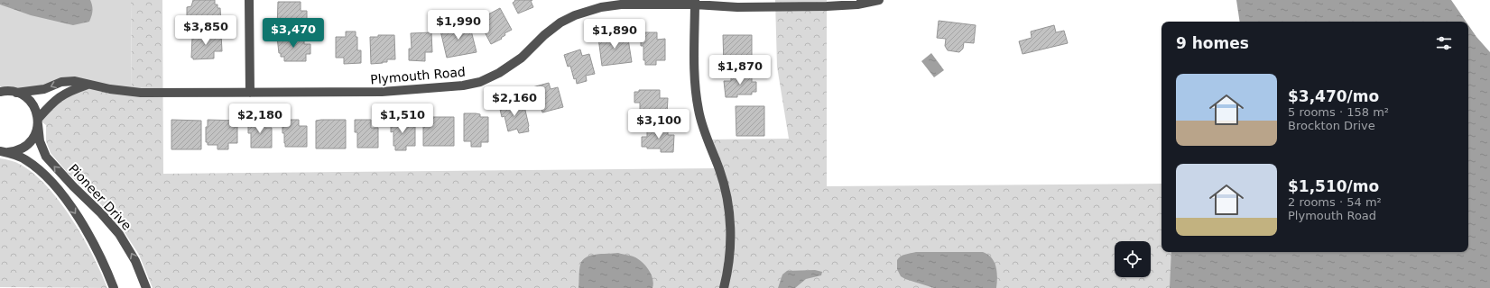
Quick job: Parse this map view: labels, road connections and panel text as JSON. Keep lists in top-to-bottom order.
{
  "streets": {
    "street": ["Plymouth Road", "Pioneer Drive"]
  },
  "crossings": [
    ["Plymouth Road", "Pioneer Drive"]
  ],
  "page": {
    "price": [
      "$1,990",
      "$3,850",
      "$3,470",
      "$1,890",
      "$1,870",
      "$2,160",
      "$2,180",
      "$1,510",
      "$3,100"
    ],
    "heading": "9 homes",
    "list": [
      {
        "name": "$3,470/mo",
        "note": "5 rooms · 158 m² · Brockton Drive"
      },
      {
        "name": "$1,510/mo",
        "note": "2 rooms · 54 m² · Plymouth Road"
      }
    ]
  }
}
